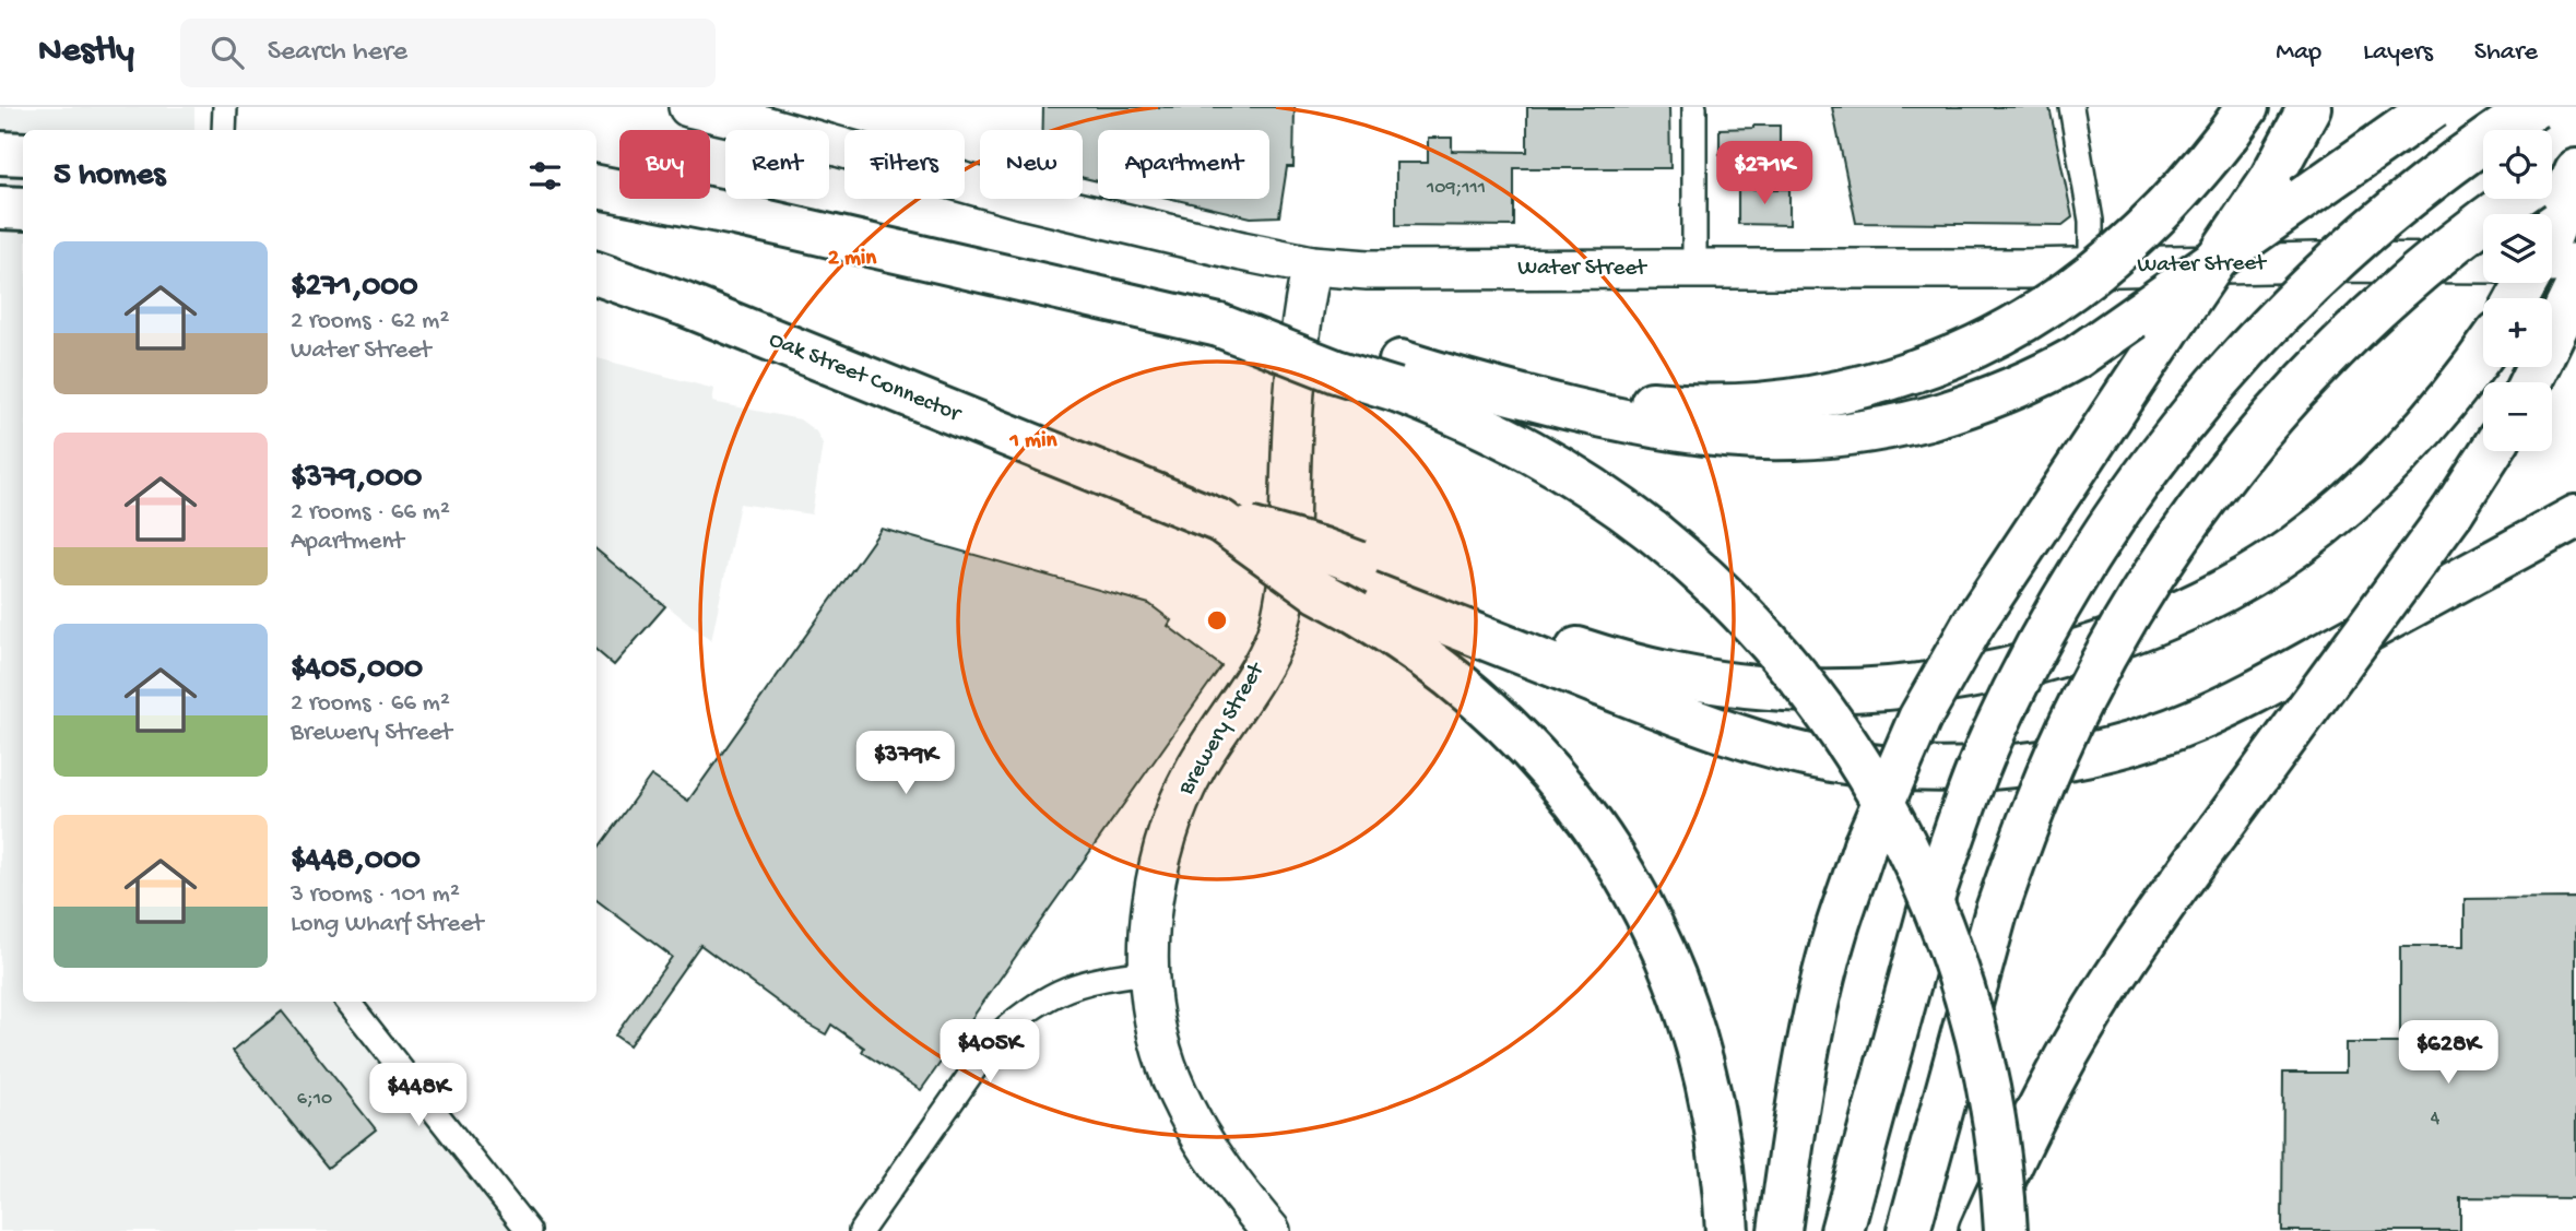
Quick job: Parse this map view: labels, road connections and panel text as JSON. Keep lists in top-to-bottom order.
{
  "streets": {
    "highway": ["Oak Street Connector"],
    "main road": ["Water Street", "Brewery Street"]
  },
  "crossings": [
    ["Water Street", "Brewery Street"]
  ],
  "house_numbers": ["109;111", "6;10", "4"],
  "page": {
    "header": "Nestly",
    "search": "Search here",
    "nav": ["Map", "Layers", "Share"],
    "map_buttons": ["+", "−"],
    "chip": [
      "Buy",
      "Rent",
      "Filters",
      "New",
      "Apartment"
    ],
    "heading": "5 homes",
    "price": [
      "$271K",
      "$379K",
      "$405K",
      "$628K",
      "$448K"
    ],
    "list": [
      {
        "name": "$271,000",
        "note": "2 rooms · 62 m² · Water Street"
      },
      {
        "name": "$379,000",
        "note": "2 rooms · 66 m² · Apartment"
      },
      {
        "name": "$405,000",
        "note": "2 rooms · 66 m² · Brewery Street"
      },
      {
        "name": "$448,000",
        "note": "3 rooms · 101 m² · Long Wharf Street"
      }
    ]
  },
  "rings": ["2 min", "1 min"]
}
